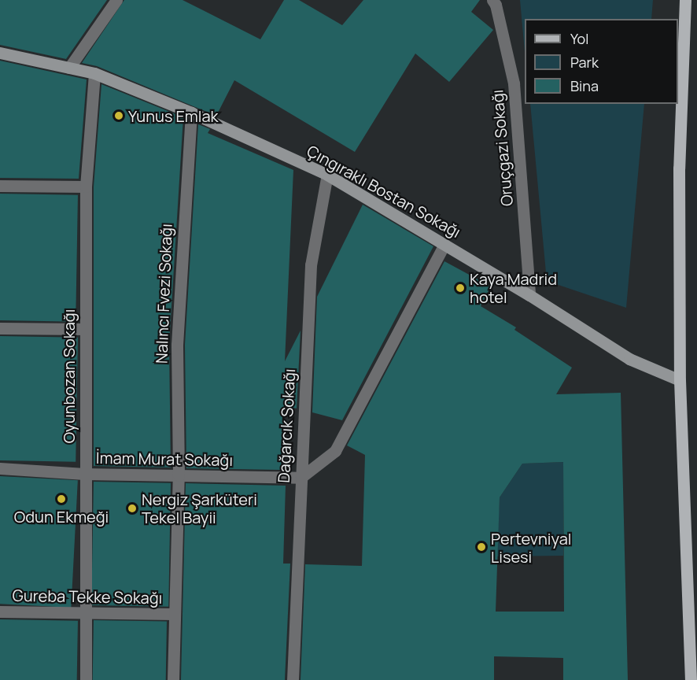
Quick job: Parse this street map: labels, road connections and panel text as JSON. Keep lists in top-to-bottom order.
{
  "streets": {
    "street": [
      "Oruçgazi Sokağı",
      "Çıngıraklı Bostan Sokağı",
      "Nalıncı Fvezi Sokağı",
      "Oyunbozan Sokağı",
      "Dağarcık Sokağı",
      "İmam Murat Sokağı",
      "Gureba Tekke Sokağı"
    ]
  },
  "crossings": [
    ["Oruçgazi Sokağı", "Çıngıraklı Bostan Sokağı"],
    ["Çıngıraklı Bostan Sokağı", "Nalıncı Fvezi Sokağı"],
    ["Çıngıraklı Bostan Sokağı", "Oyunbozan Sokağı"],
    ["Çıngıraklı Bostan Sokağı", "Dağarcık Sokağı"],
    ["Nalıncı Fvezi Sokağı", "İmam Murat Sokağı"],
    ["Nalıncı Fvezi Sokağı", "Gureba Tekke Sokağı"],
    ["Oyunbozan Sokağı", "İmam Murat Sokağı"],
    ["Oyunbozan Sokağı", "Gureba Tekke Sokağı"],
    ["Dağarcık Sokağı", "İmam Murat Sokağı"]
  ],
  "places": [
    "Yunus Emlak",
    "Kaya Madrid hotel",
    "Odun Ekmeği",
    "Nergiz Şarküteri Tekel Bayii",
    "Pertevniyal Lisesi"
  ],
  "legend": ["Yol", "Park", "Bina"]
}
